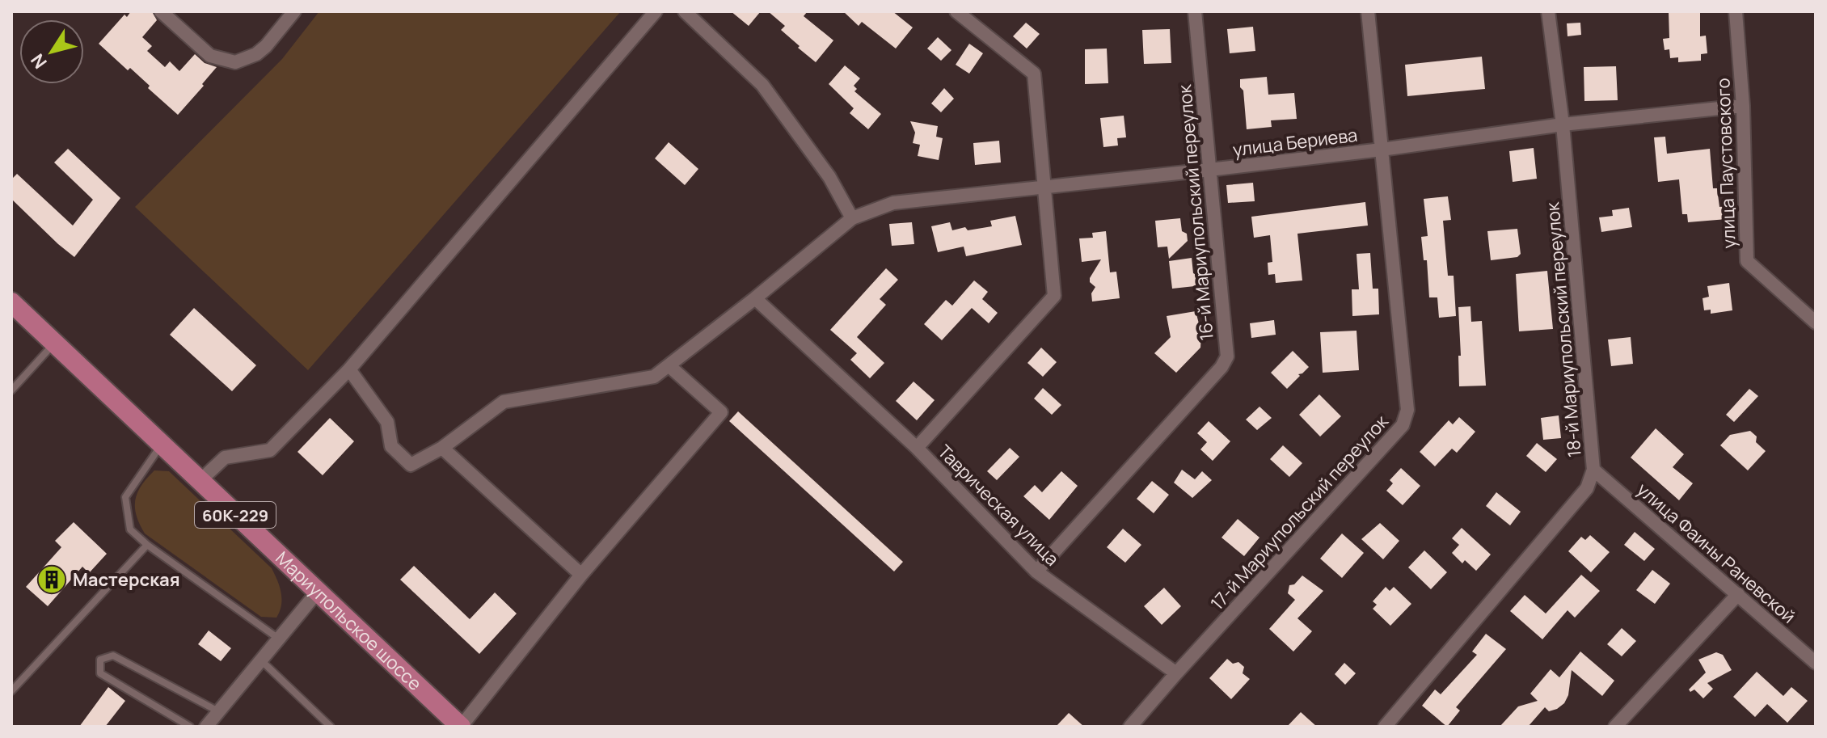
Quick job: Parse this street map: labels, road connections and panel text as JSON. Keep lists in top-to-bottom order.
{
  "streets": {
    "main road": ["60К-229", "Мариупольское шоссе"],
    "street": [
      "улица Бериева",
      "улица Паустовского",
      "16-й Мариупольский переулок",
      "18-й Мариупольский переулок",
      "Таврическая улица",
      "17-й Мариупольский переулок",
      "улица Фаины Раневской"
    ]
  },
  "crossings": [
    ["улица Бериева", "улица Паустовского"],
    ["улица Бериева", "16-й Мариупольский переулок"],
    ["улица Бериева", "18-й Мариупольский переулок"],
    ["улица Бериева", "Таврическая улица"],
    ["улица Бериева", "17-й Мариупольский переулок"],
    ["16-й Мариупольский переулок", "Таврическая улица"],
    ["18-й Мариупольский переулок", "улица Фаины Раневской"],
    ["Таврическая улица", "17-й Мариупольский переулок"]
  ],
  "places": {
    "building": ["Мастерская"]
  },
  "north": "bottom left"
}
